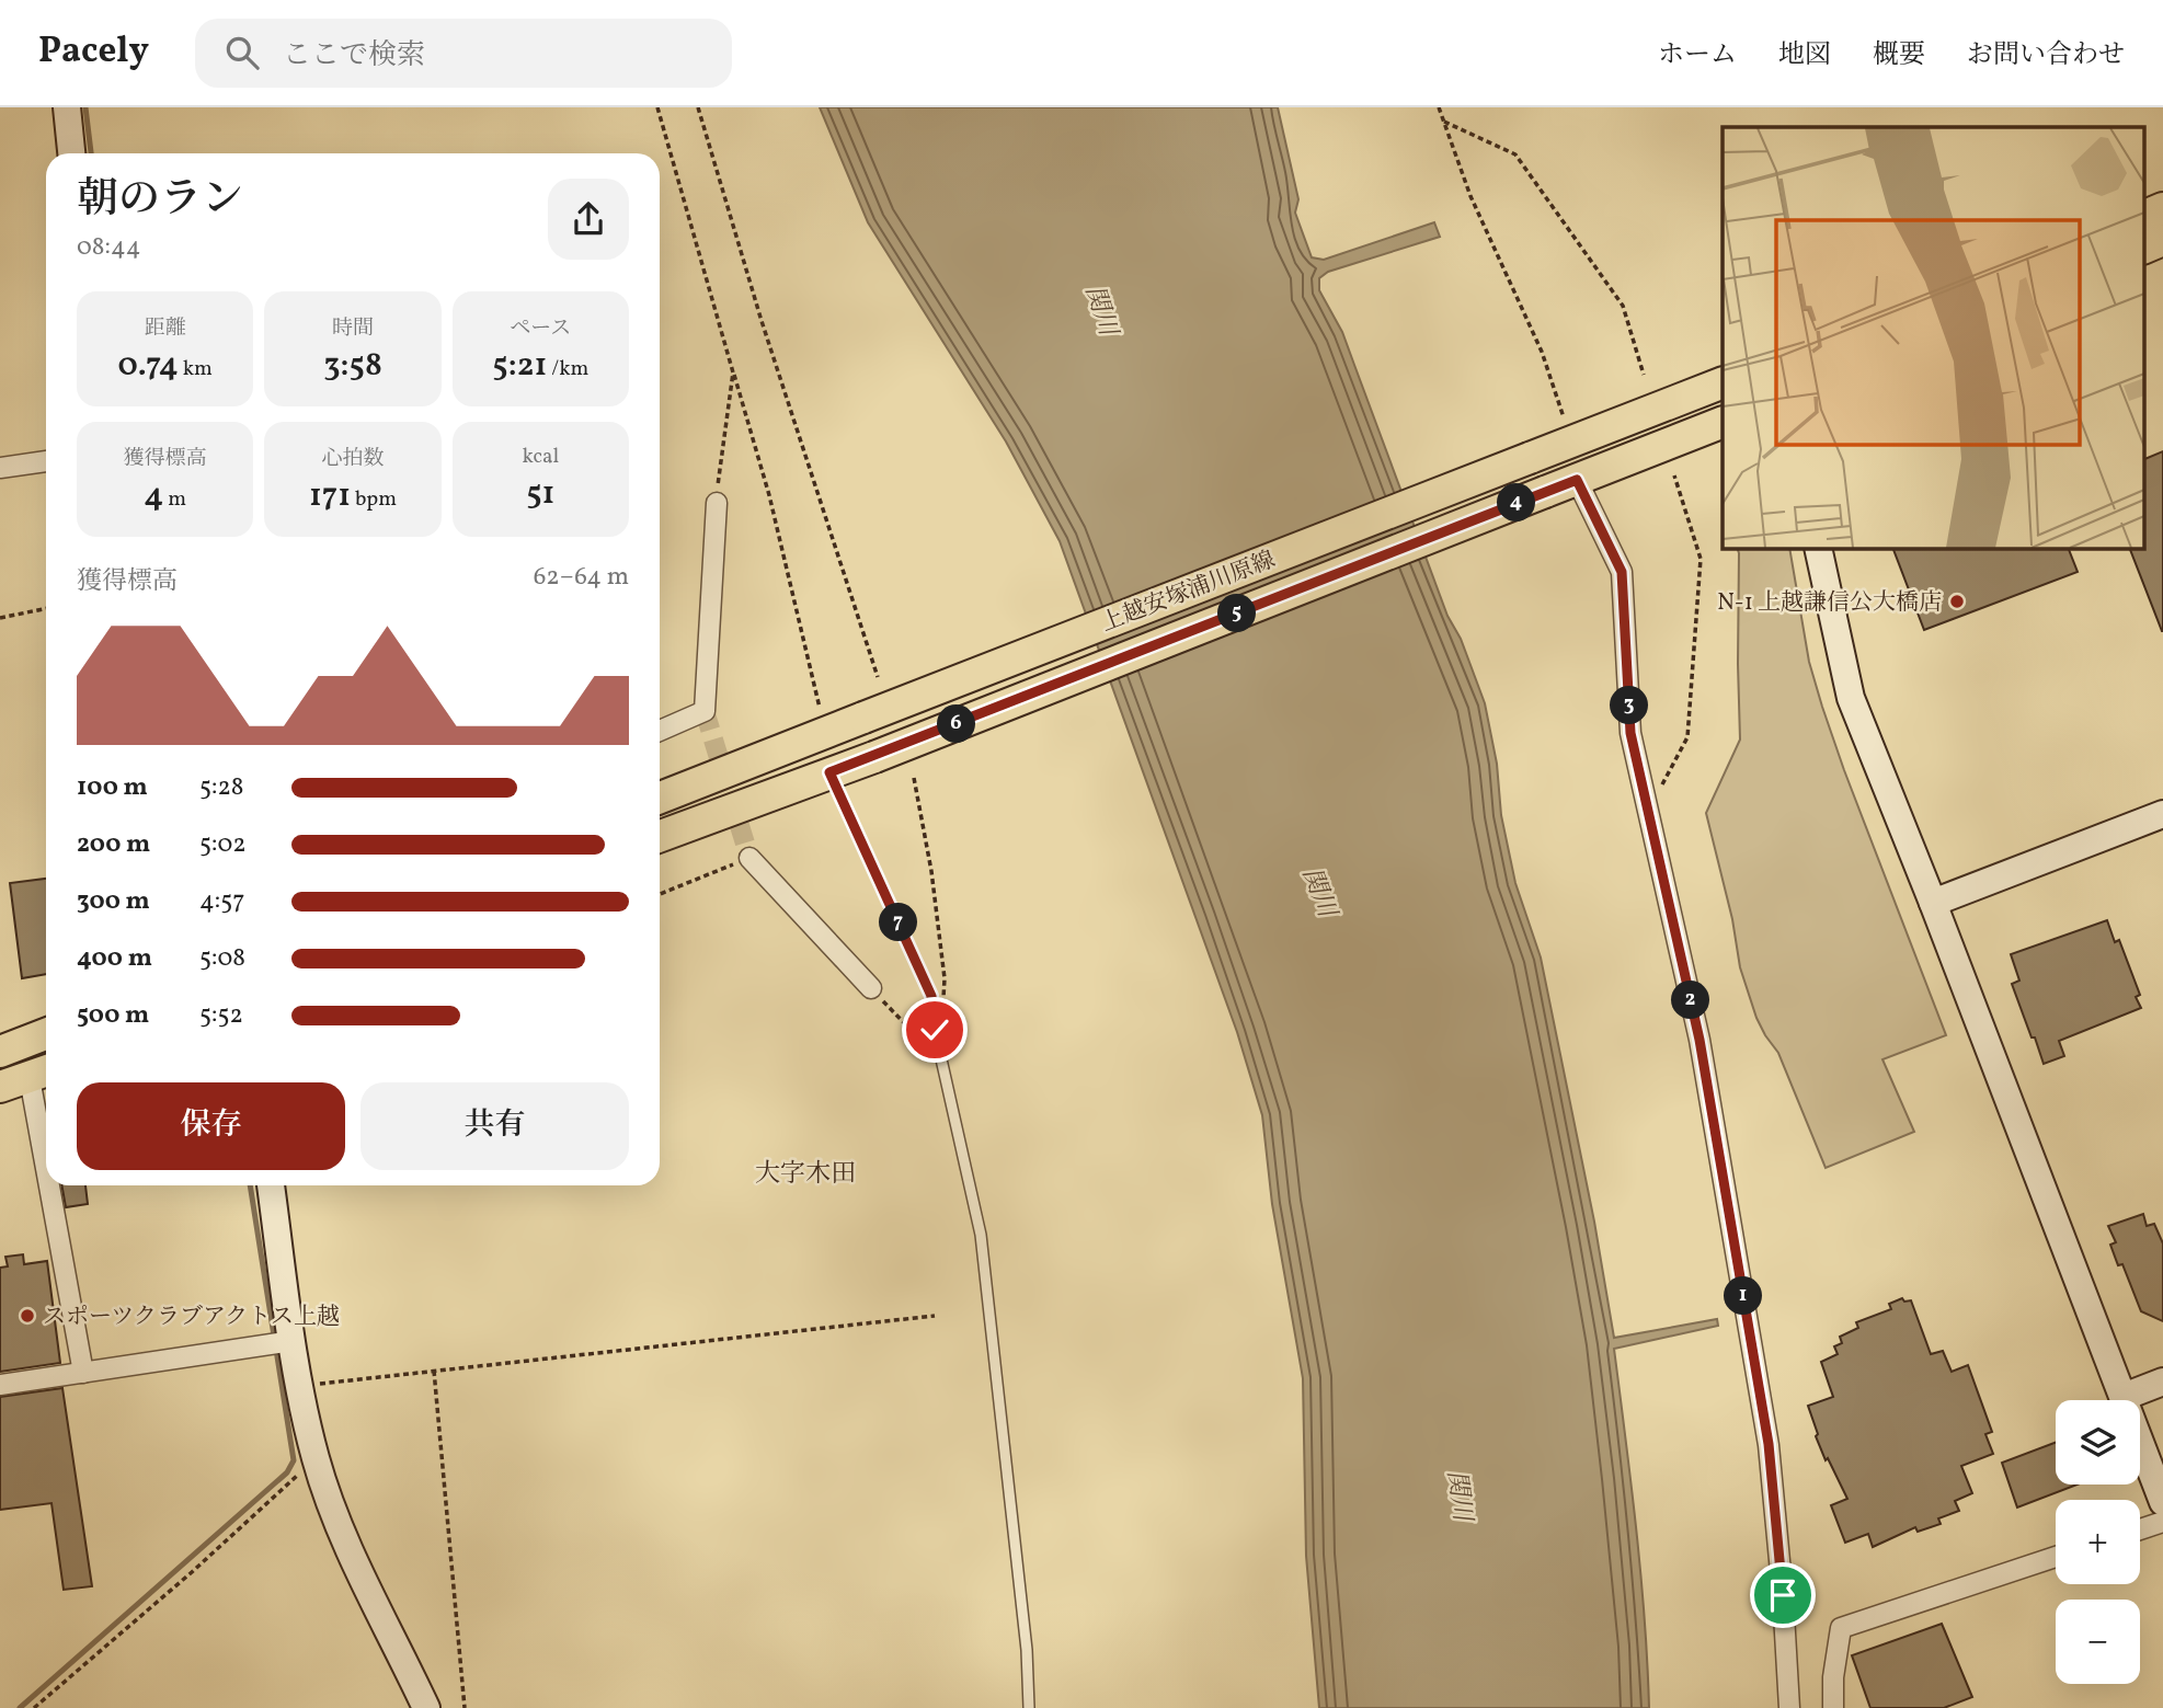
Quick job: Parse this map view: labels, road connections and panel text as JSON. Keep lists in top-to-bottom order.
{
  "streets": {
    "main road": ["上越安塚浦川原線"]
  },
  "districts": ["大字木田"],
  "water": ["関川"],
  "places": ["N-1 上越謙信公大橋店", "スポーツクラブアクトス上越"],
  "page": {
    "header": "Pacely",
    "search": "ここで検索",
    "nav": [
      "ホーム",
      "地図",
      "概要",
      "お問い合わせ"
    ],
    "heading": ["朝のラン", "08:44"],
    "stats": [
      ["距離", "0.74 km"],
      ["時間", "3:58"],
      ["ペース", "5:21 /km"],
      ["獲得標高", "4 m"],
      ["心拍数", "171 bpm"],
      ["kcal", "51"]
    ],
    "pins": [
      "4",
      "5",
      "3",
      "6",
      "7",
      "2",
      "1"
    ],
    "chart": ["獲得標高", "62–64 m"],
    "list": [
      {
        "name": "100 m",
        "note": "5:28"
      },
      {
        "name": "200 m",
        "note": "5:02"
      },
      {
        "name": "300 m",
        "note": "4:57"
      },
      {
        "name": "400 m",
        "note": "5:08"
      },
      {
        "name": "500 m",
        "note": "5:52"
      }
    ],
    "buttons": ["保存", "共有"],
    "map_buttons": ["+", "−"]
  }
}
